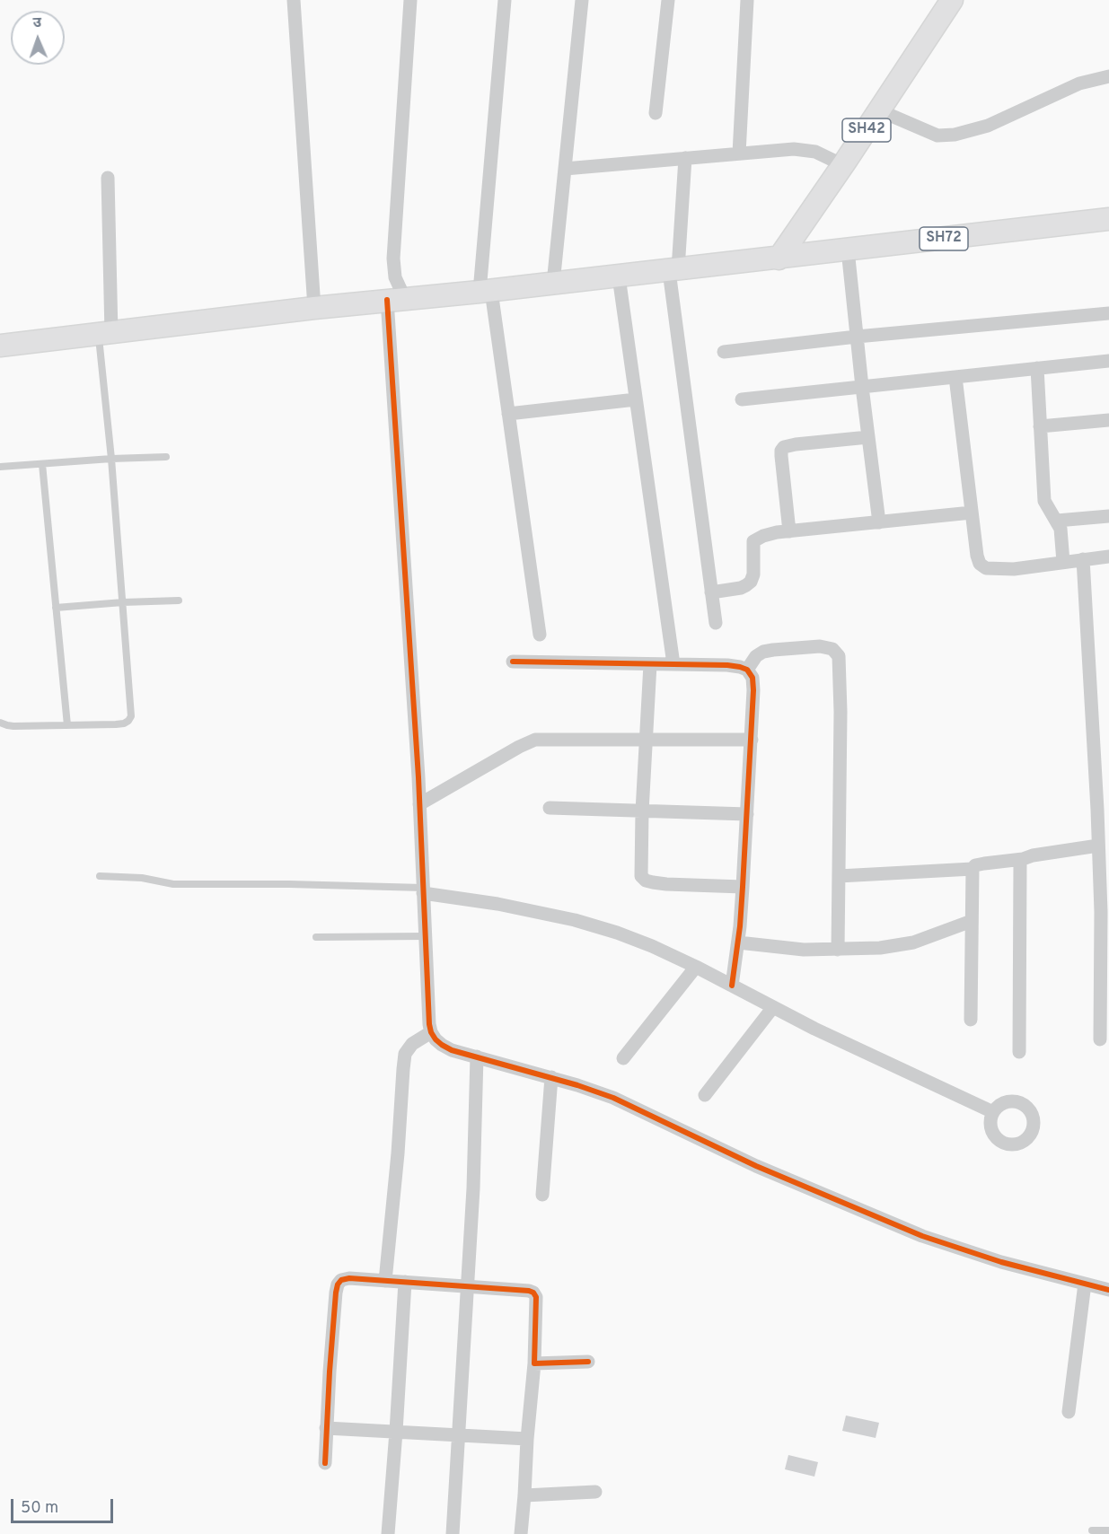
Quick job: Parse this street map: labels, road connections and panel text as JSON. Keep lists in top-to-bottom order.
{
  "streets": {
    "main road": ["SH42", "SH72"]
  },
  "crossings": [
    ["SH42", "SH72"]
  ],
  "scale_bar": "50 m",
  "north": "top"
}
